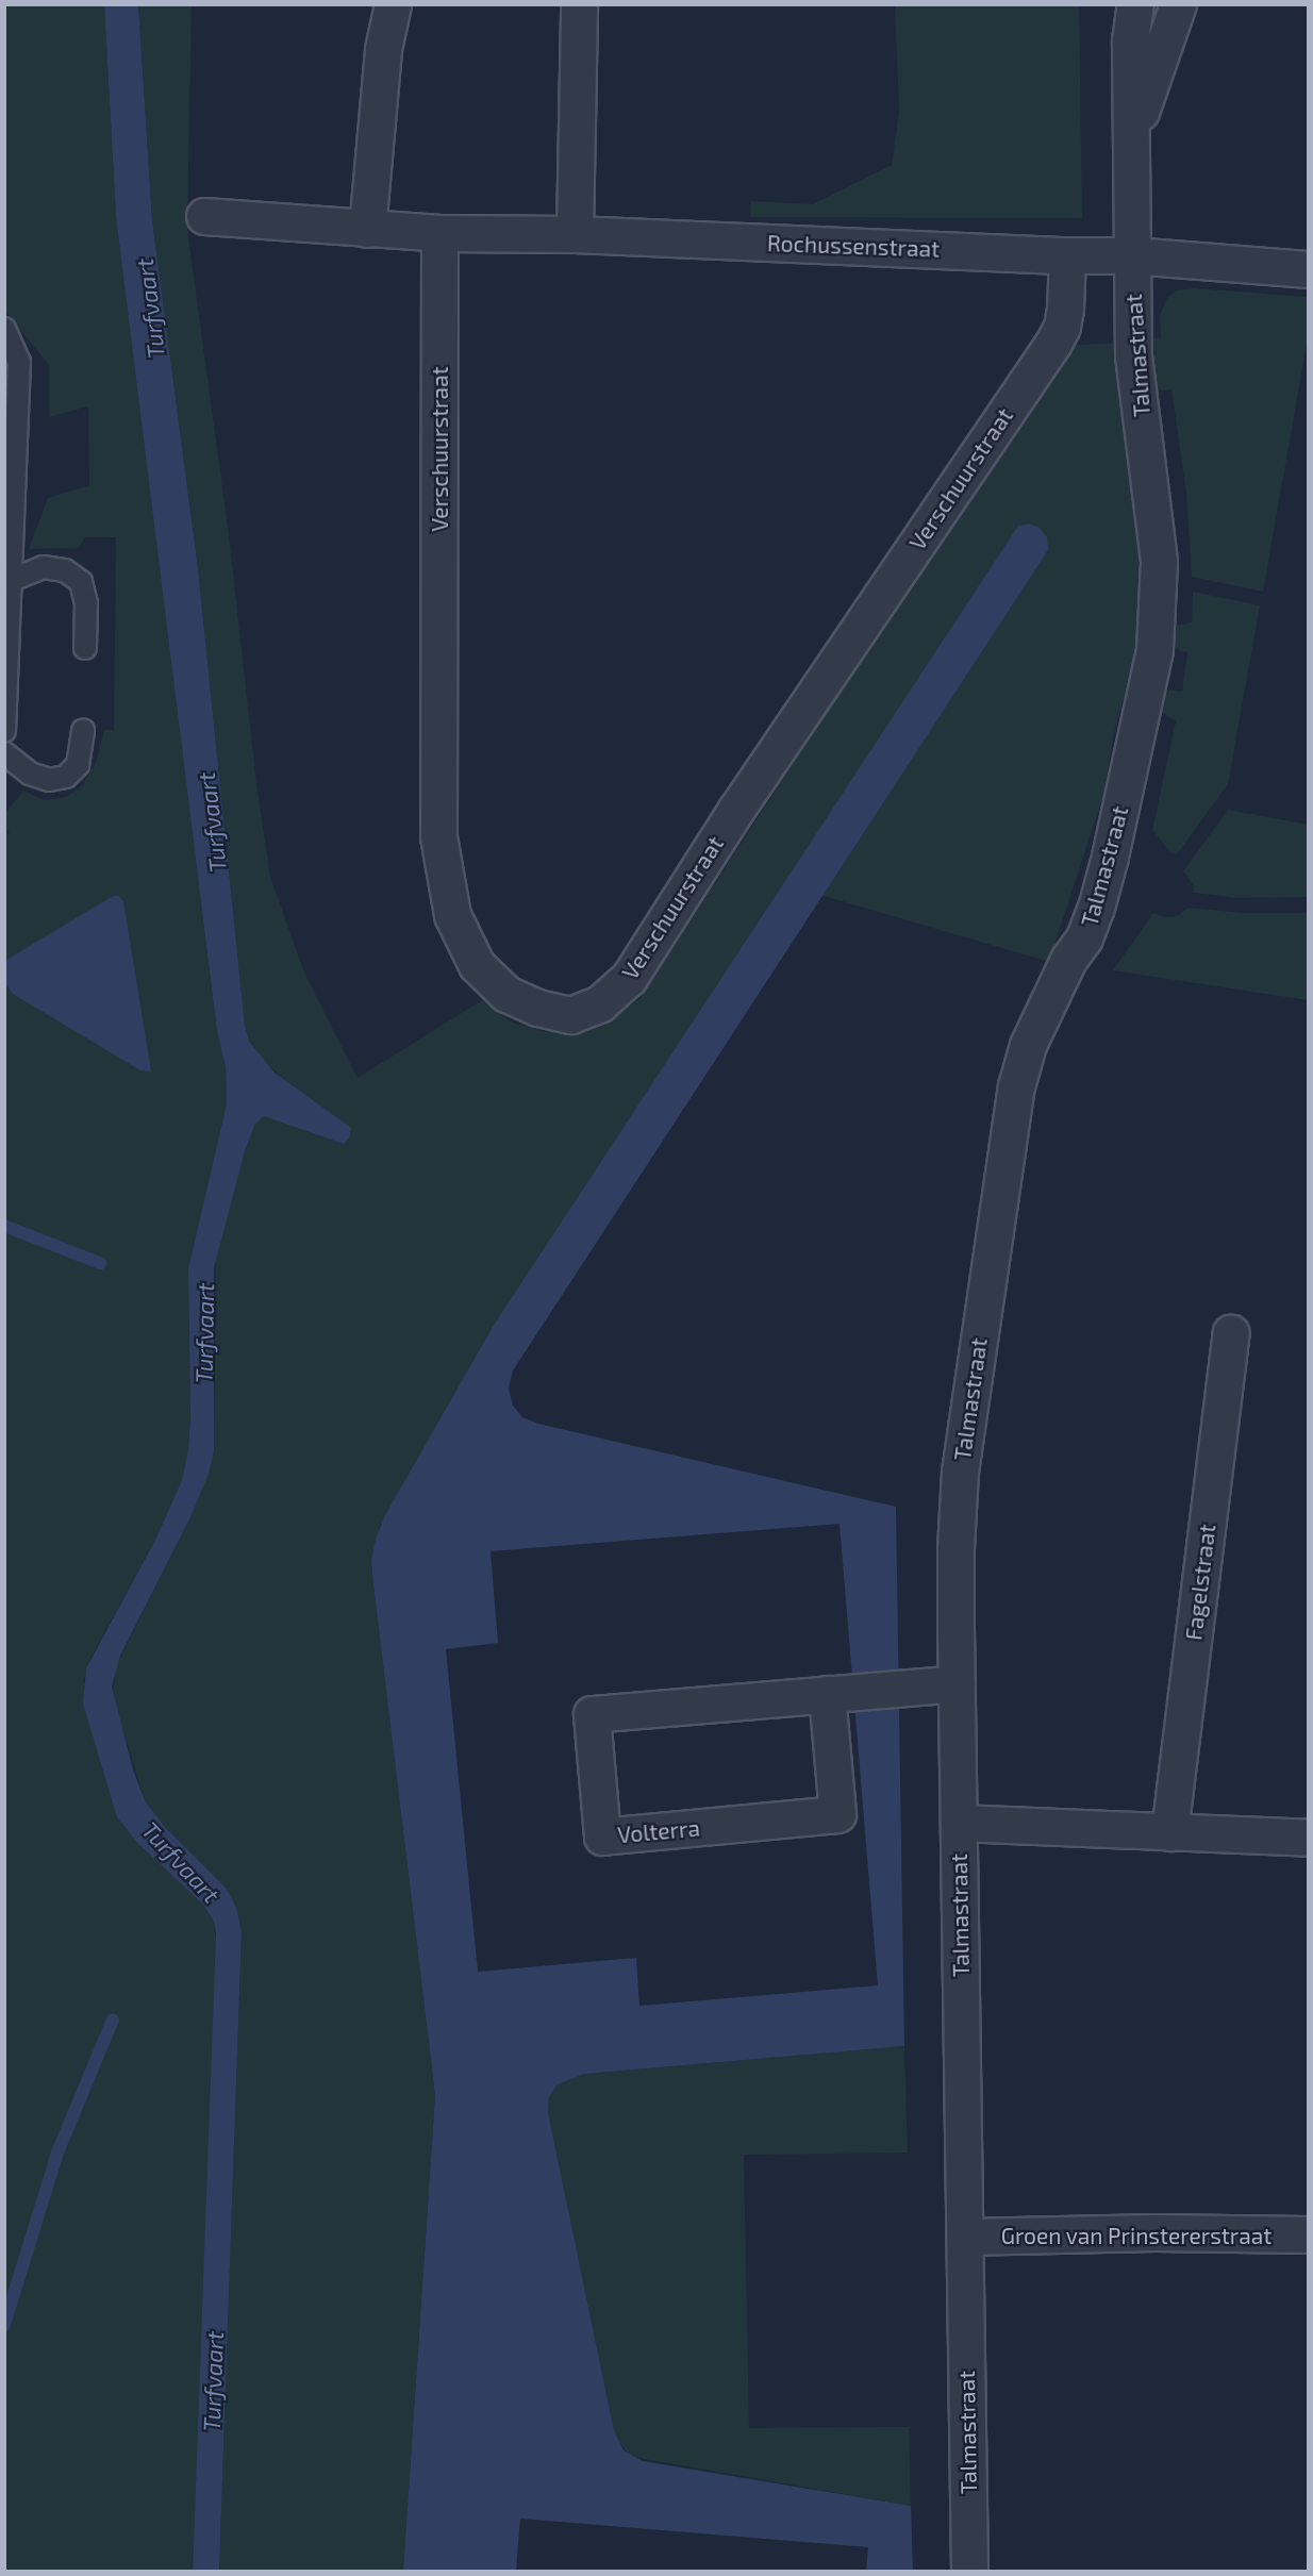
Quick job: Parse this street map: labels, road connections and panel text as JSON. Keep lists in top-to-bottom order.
{
  "streets": {
    "street": [
      "Rochussenstraat",
      "Talmastraat",
      "Verschuurstraat",
      "Fagelstraat",
      "Volterra",
      "Groen van Prinstererstraat"
    ]
  },
  "crossings": [
    ["Rochussenstraat", "Talmastraat"],
    ["Rochussenstraat", "Verschuurstraat"],
    ["Talmastraat", "Volterra"],
    ["Talmastraat", "Groen van Prinstererstraat"]
  ],
  "water": ["Turfvaart"]
}
